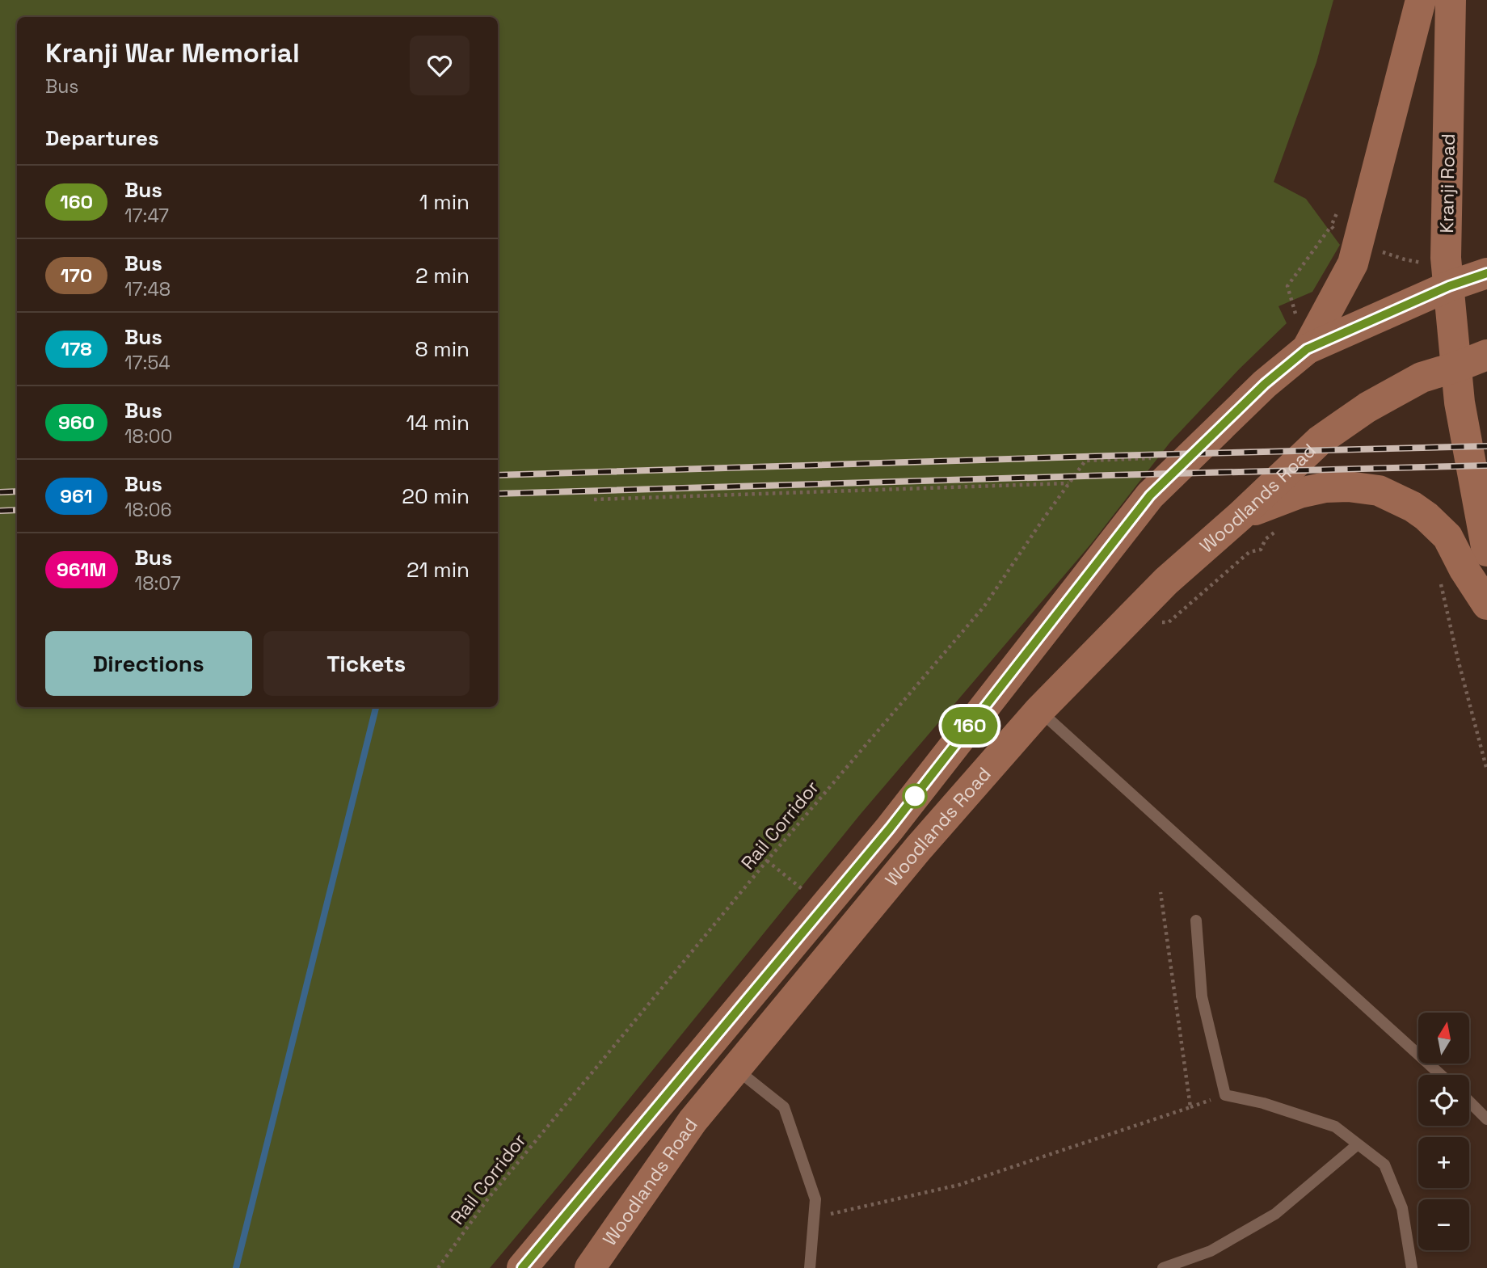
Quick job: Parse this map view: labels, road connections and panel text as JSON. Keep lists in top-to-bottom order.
{
  "streets": {
    "main road": ["Kranji Road", "Woodlands Road"],
    "path": ["Rail Corridor"]
  },
  "crossings": [
    ["Kranji Road", "Woodlands Road"]
  ],
  "lines": ["bus line 160"],
  "north": "top",
  "page": {
    "on_map": "160",
    "heading": [
      ["Kranji War Memorial", "Bus"],
      "Departures"
    ],
    "list": [
      {
        "mark": "160",
        "name": "Bus",
        "note": "17:47",
        "value": "1 min"
      },
      {
        "mark": "170",
        "name": "Bus",
        "note": "17:48",
        "value": "2 min"
      },
      {
        "mark": "178",
        "name": "Bus",
        "note": "17:54",
        "value": "8 min"
      },
      {
        "mark": "960",
        "name": "Bus",
        "note": "18:00",
        "value": "14 min"
      },
      {
        "mark": "961",
        "name": "Bus",
        "note": "18:06",
        "value": "20 min"
      },
      {
        "mark": "961M",
        "name": "Bus",
        "note": "18:07",
        "value": "21 min"
      }
    ],
    "buttons": ["Directions", "Tickets"],
    "map_buttons": ["+", "−"]
  }
}
